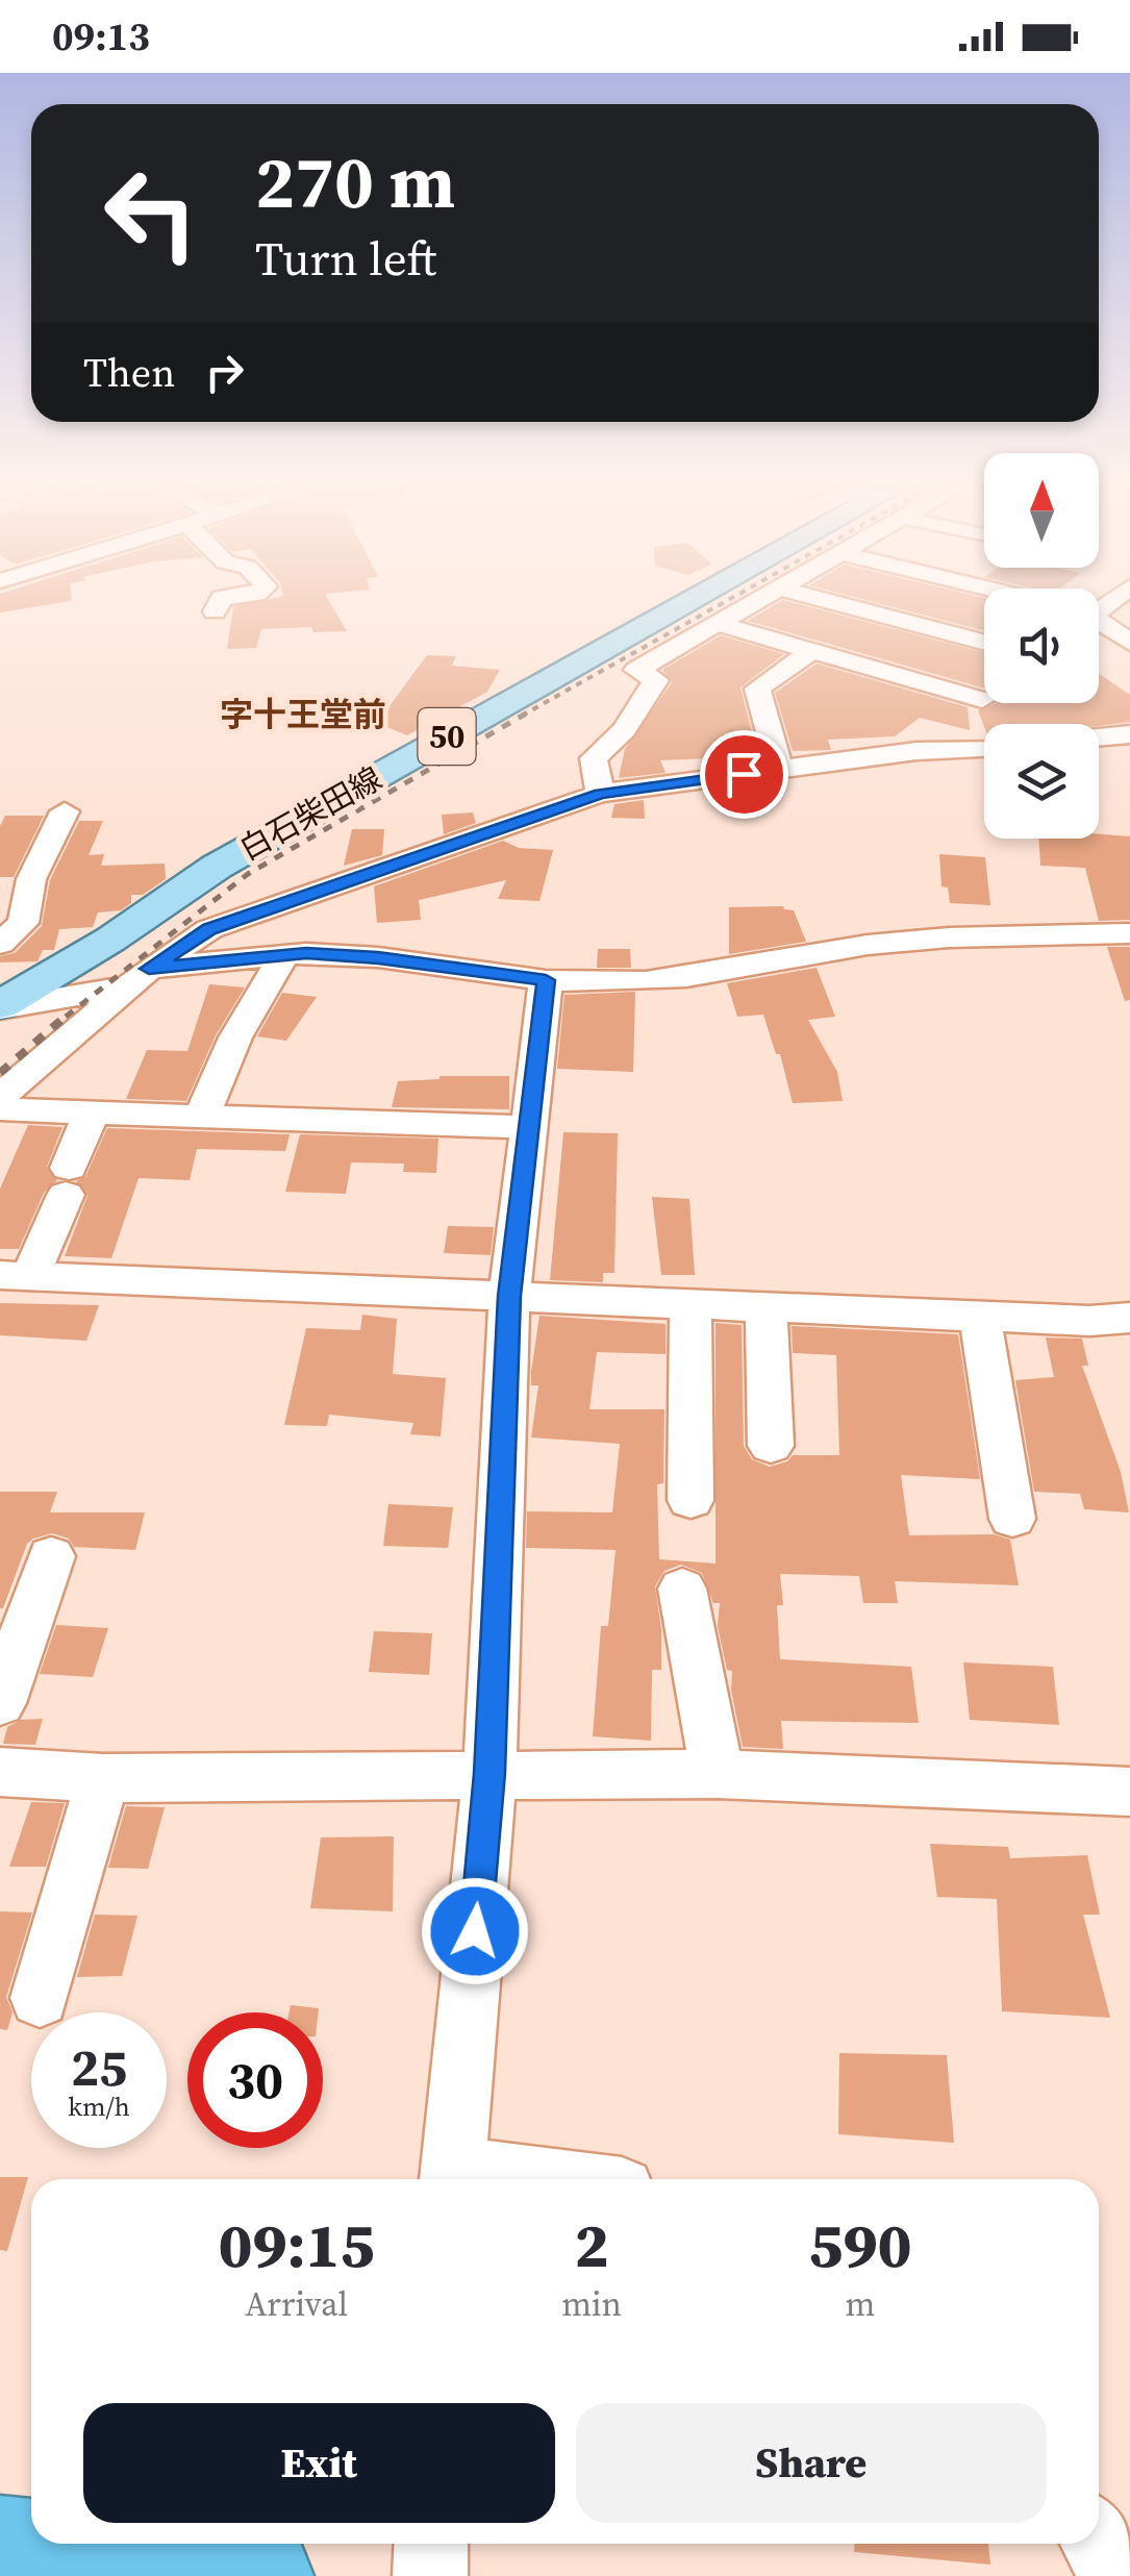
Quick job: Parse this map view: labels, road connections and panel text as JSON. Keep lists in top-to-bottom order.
{
  "streets": {
    "main road": ["50", "白石柴田線"]
  },
  "districts": ["字十王堂前"],
  "north": "top",
  "page": {
    "status": "09:13",
    "turn": ["270 m", "Turn left"],
    "then": "Then",
    "speed": "25 km/h",
    "limit": "30",
    "eta": [
      "09:15",
      "Arrival",
      "2",
      "min",
      "590",
      "m"
    ],
    "buttons": ["Exit", "Share"]
  }
}
